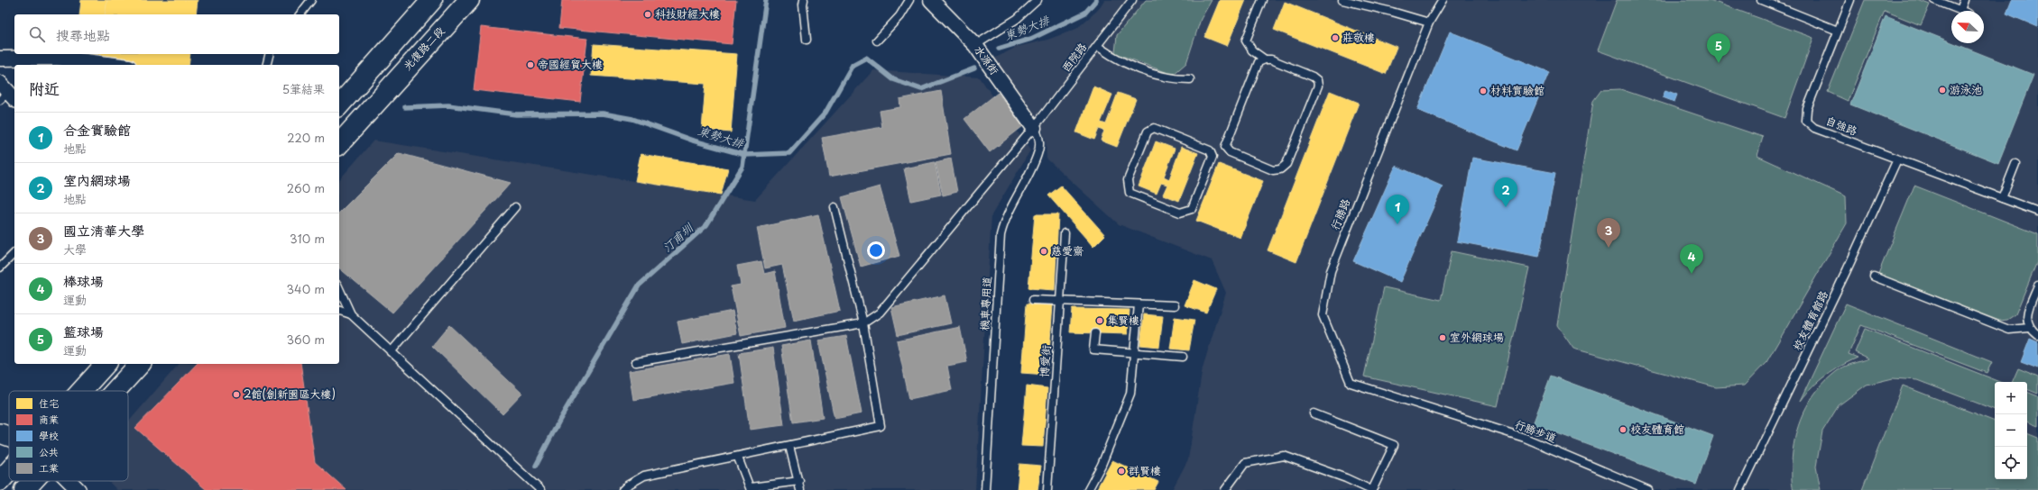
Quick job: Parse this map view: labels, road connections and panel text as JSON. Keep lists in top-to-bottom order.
{
  "streets": {
    "main road": ["光復路二段"],
    "street": ["水源街"],
    "lane": [
      "西院路",
      "自強路",
      "行勝路",
      "機車專用道",
      "校友體育館路",
      "博愛街",
      "行勝步道"
    ]
  },
  "crossings": [
    ["西院路", "水源街"],
    ["西院路", "機車專用道"],
    ["水源街", "機車專用道"],
    ["自強路", "校友體育館路"],
    ["行勝路", "行勝步道"]
  ],
  "water": ["東勢大排", "汀甫圳"],
  "places": [
    "科技財經大樓",
    "莊敬樓",
    "帝國經貿大樓",
    "游泳池",
    "材料實驗館",
    "慈愛齋",
    "集賢樓",
    "室外網球場",
    "2館(創新園區大樓)",
    "校友體育館",
    "群賢樓"
  ],
  "legend": [
    "住宅",
    "商業",
    "學校",
    "公共",
    "工業"
  ],
  "north": "top left",
  "page": {
    "search": "搜尋地點",
    "pins": [
      "5",
      "2",
      "1",
      "3",
      "4"
    ],
    "heading": ["附近", "5筆結果"],
    "list": [
      {
        "mark": "1",
        "name": "合金實驗館",
        "note": "地點",
        "value": "220 m"
      },
      {
        "mark": "2",
        "name": "室內網球場",
        "note": "地點",
        "value": "260 m"
      },
      {
        "mark": "3",
        "name": "國立清華大學",
        "note": "大學",
        "value": "310 m"
      },
      {
        "mark": "4",
        "name": "棒球場",
        "note": "運動",
        "value": "340 m"
      },
      {
        "mark": "5",
        "name": "籃球場",
        "note": "運動",
        "value": "360 m"
      }
    ],
    "map_buttons": ["+", "−"]
  }
}
